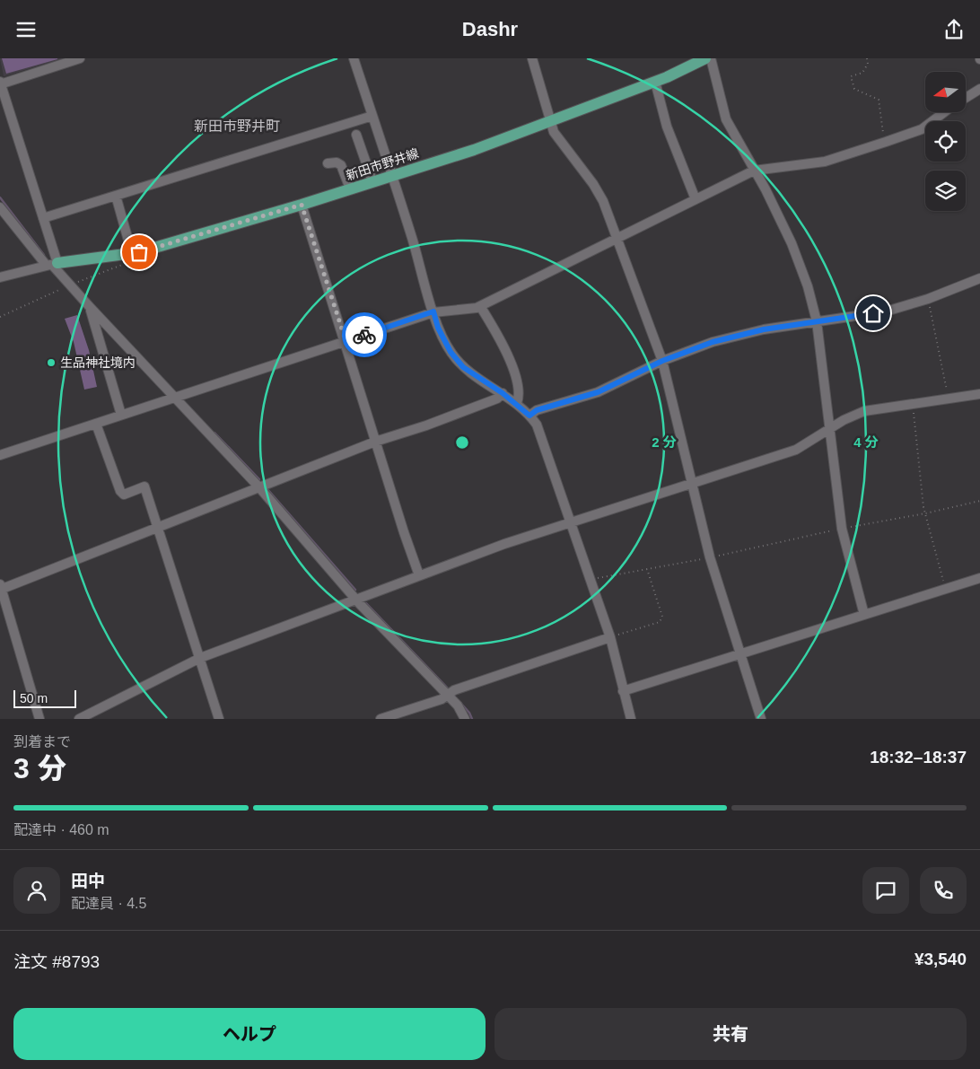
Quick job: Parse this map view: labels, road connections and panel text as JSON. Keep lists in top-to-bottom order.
{
  "streets": {
    "main road": ["新田市野井線"]
  },
  "districts": ["新田市野井町"],
  "places": ["生品神社境内"],
  "scale_bar": "50 m",
  "north": "left",
  "page": {
    "header": "Dashr",
    "scale": "50 m",
    "heading": ["3 分", "到着まで", "18:32–18:37"],
    "panel": [
      "田中",
      "配達員 · 4.5",
      "注文 #8793",
      "¥3,540"
    ],
    "bar": "配達中 · 460 m",
    "buttons": ["ヘルプ", "共有"]
  },
  "rings": ["2 分", "4 分"]
}
